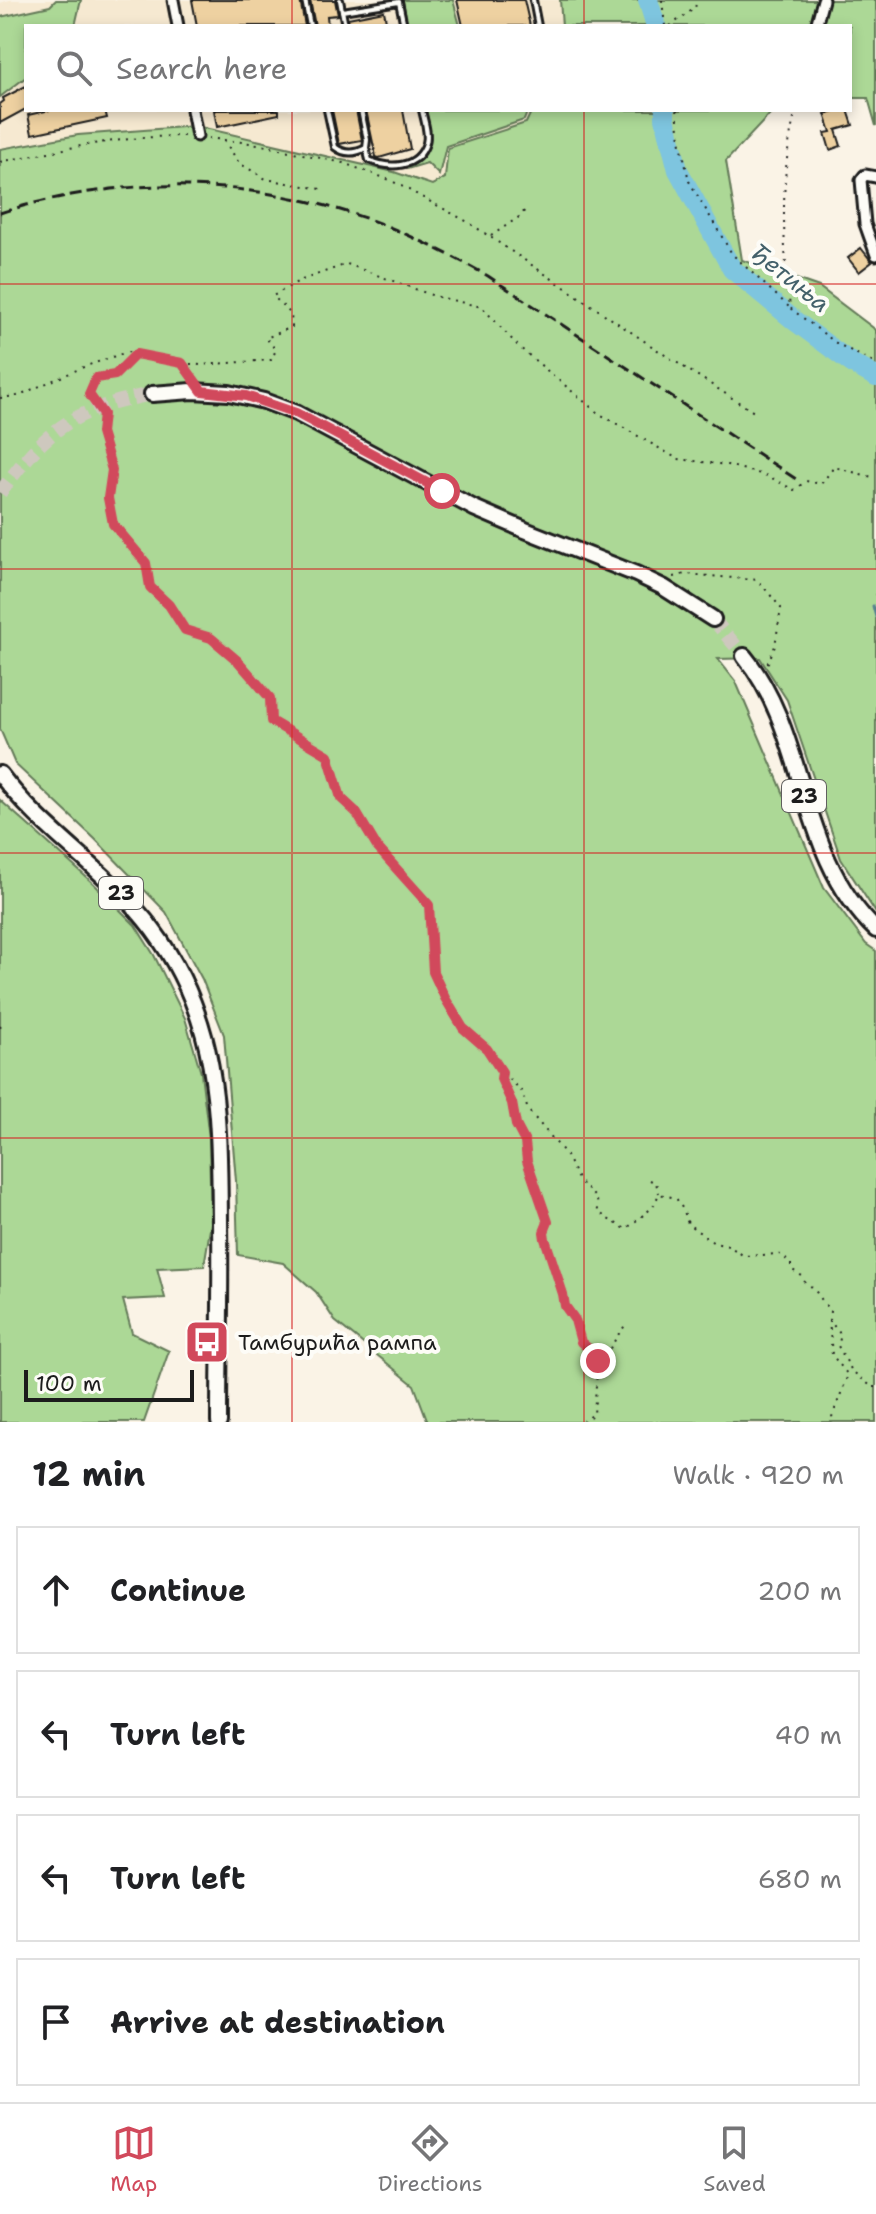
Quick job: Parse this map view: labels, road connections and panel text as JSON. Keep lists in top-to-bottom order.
{
  "streets": {
    "main road": ["23"]
  },
  "water": ["Ђетиња"],
  "places": {
    "bus stop": ["Тамбурића рампа"]
  },
  "scale_bar": "100 m",
  "page": {
    "search": "Search here",
    "scale": "100 m",
    "heading": ["12 min", "Walk · 920 m"],
    "list": [
      ["Continue", "200 m"],
      ["Turn left", "40 m"],
      ["Turn left", "680 m"],
      "Arrive at destination"
    ],
    "nav": ["Map", "Directions", "Saved"]
  }
}
